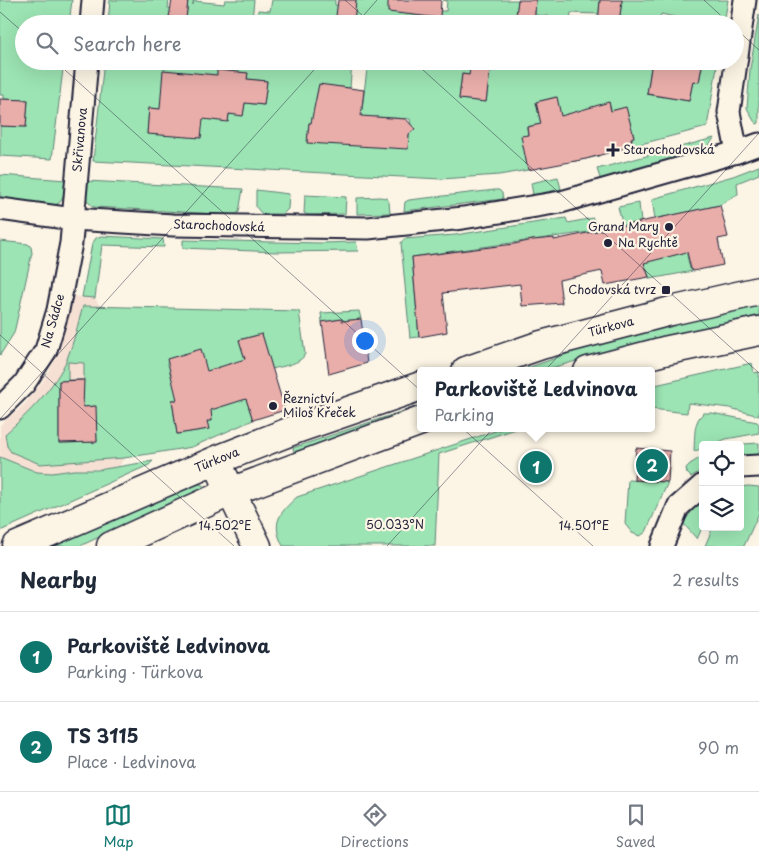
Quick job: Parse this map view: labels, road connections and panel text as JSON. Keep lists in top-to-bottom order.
{
  "streets": {
    "main road": ["Türkova"],
    "street": ["Skřivanova", "Starochodovská", "Na Sádce"]
  },
  "crossings": [
    ["Skřivanova", "Starochodovská"],
    ["Skřivanova", "Na Sádce"],
    ["Starochodovská", "Na Sádce"]
  ],
  "places": {
    "health": ["Starochodovská"],
    "other": ["Grand Mary", "Na Rychtě", "Řeznictví Miloš Křeček"],
    "transit": ["Chodovská tvrz"]
  },
  "page": {
    "search": "Search here",
    "popup": ["Parkoviště Ledvinova", "Parking"],
    "pins": ["2", "1"],
    "heading": ["Nearby", "2 results"],
    "list": [
      {
        "mark": "1",
        "name": "Parkoviště Ledvinova",
        "note": "Parking · Türkova",
        "value": "60 m"
      },
      {
        "mark": "2",
        "name": "TS 3115",
        "note": "Place · Ledvinova",
        "value": "90 m"
      }
    ],
    "nav": ["Map", "Directions", "Saved"]
  },
  "coordinates": ["50.033°N", "14.502°E", "14.501°E"]
}
